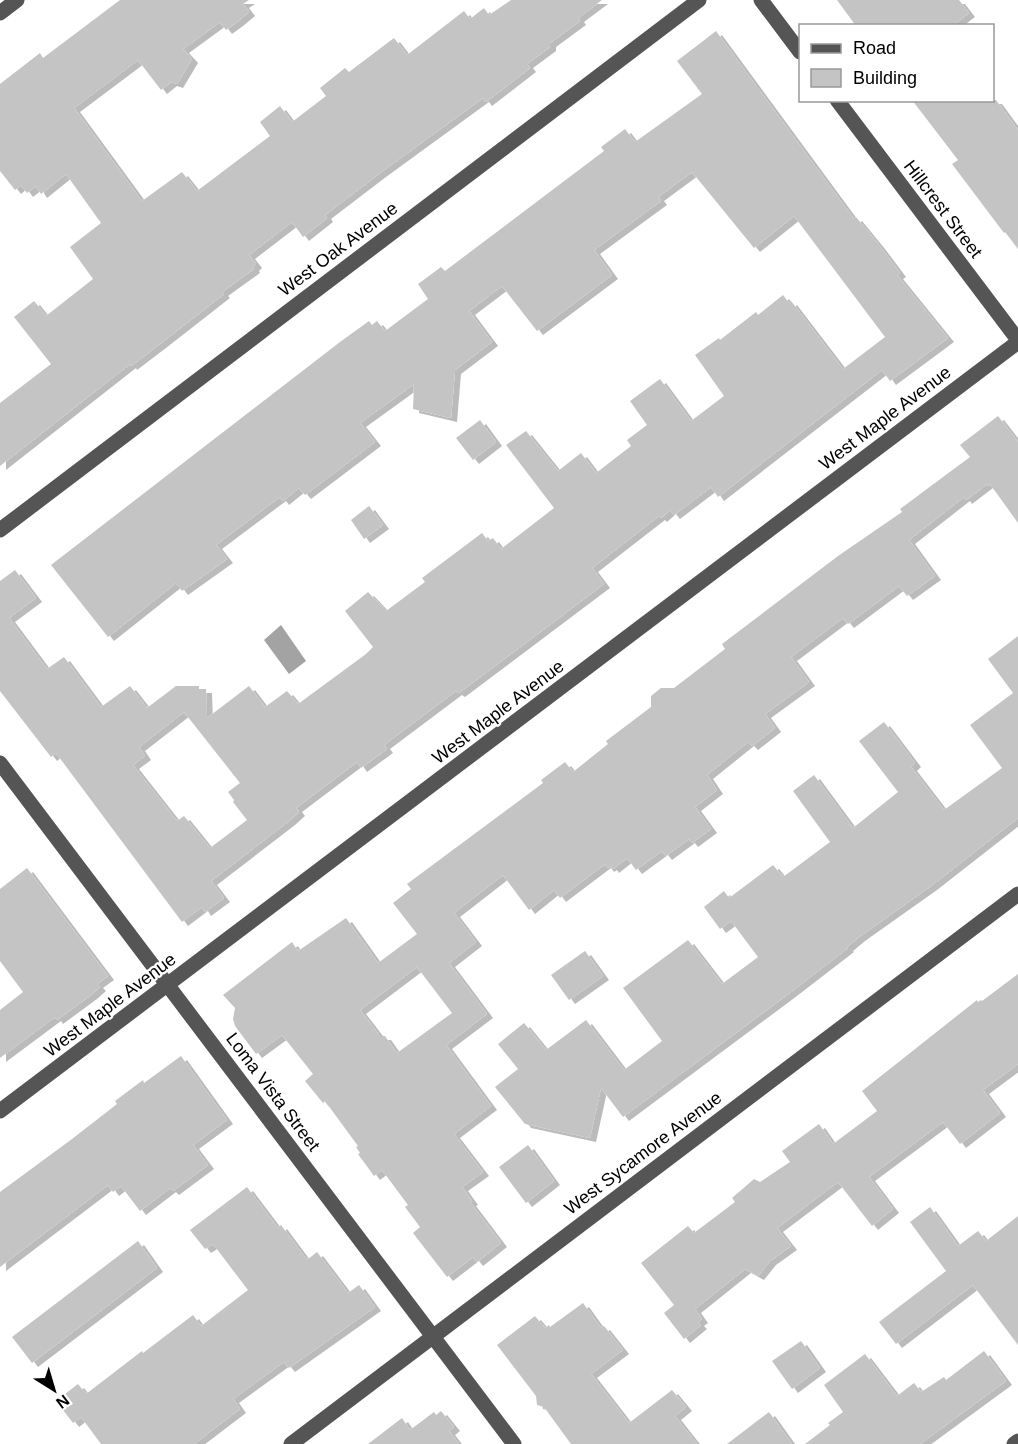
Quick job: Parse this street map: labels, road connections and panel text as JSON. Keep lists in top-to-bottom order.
{
  "streets": {
    "street": [
      "Hillcrest Street",
      "West Oak Avenue",
      "West Maple Avenue",
      "Loma Vista Street",
      "West Sycamore Avenue"
    ]
  },
  "crossings": [
    ["Hillcrest Street", "West Maple Avenue"],
    ["West Maple Avenue", "Loma Vista Street"],
    ["Loma Vista Street", "West Sycamore Avenue"]
  ],
  "legend": ["Road", "Building"],
  "north": "bottom right"
}
